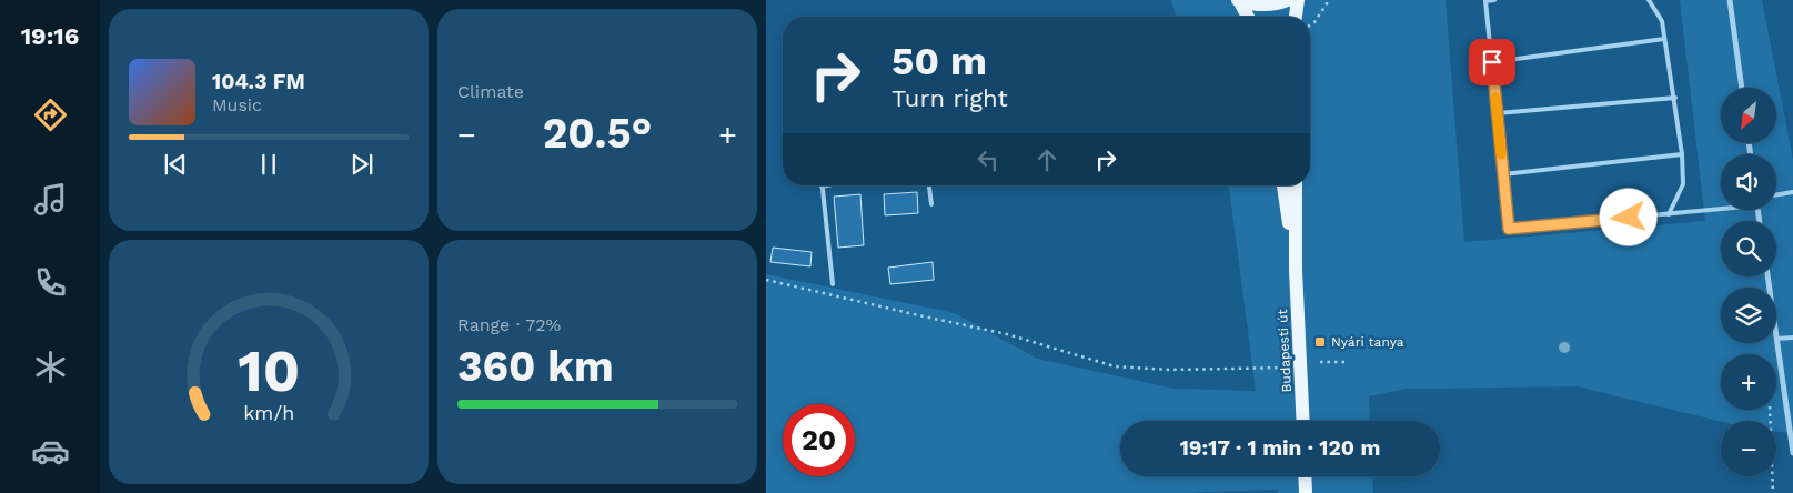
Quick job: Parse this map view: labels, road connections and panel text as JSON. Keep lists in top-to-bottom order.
{
  "streets": {
    "main road": ["Budapesti út"]
  },
  "places": {
    "transit": ["Nyári tanya"]
  },
  "north": "bottom left",
  "page": {
    "tabs": "19:16",
    "tile": [
      "Climate",
      ["Range · 72%", "360 km"]
    ],
    "turn": ["50 m", "Turn right"],
    "song": ["104.3 FM", "Music"],
    "map_buttons": ["+", "−"],
    "heat": ["−", "20.5°", "+"],
    "limit": "20",
    "trip": "19:17 · 1 min · 120 m",
    "gauge": ["10", "km/h"]
  }
}
